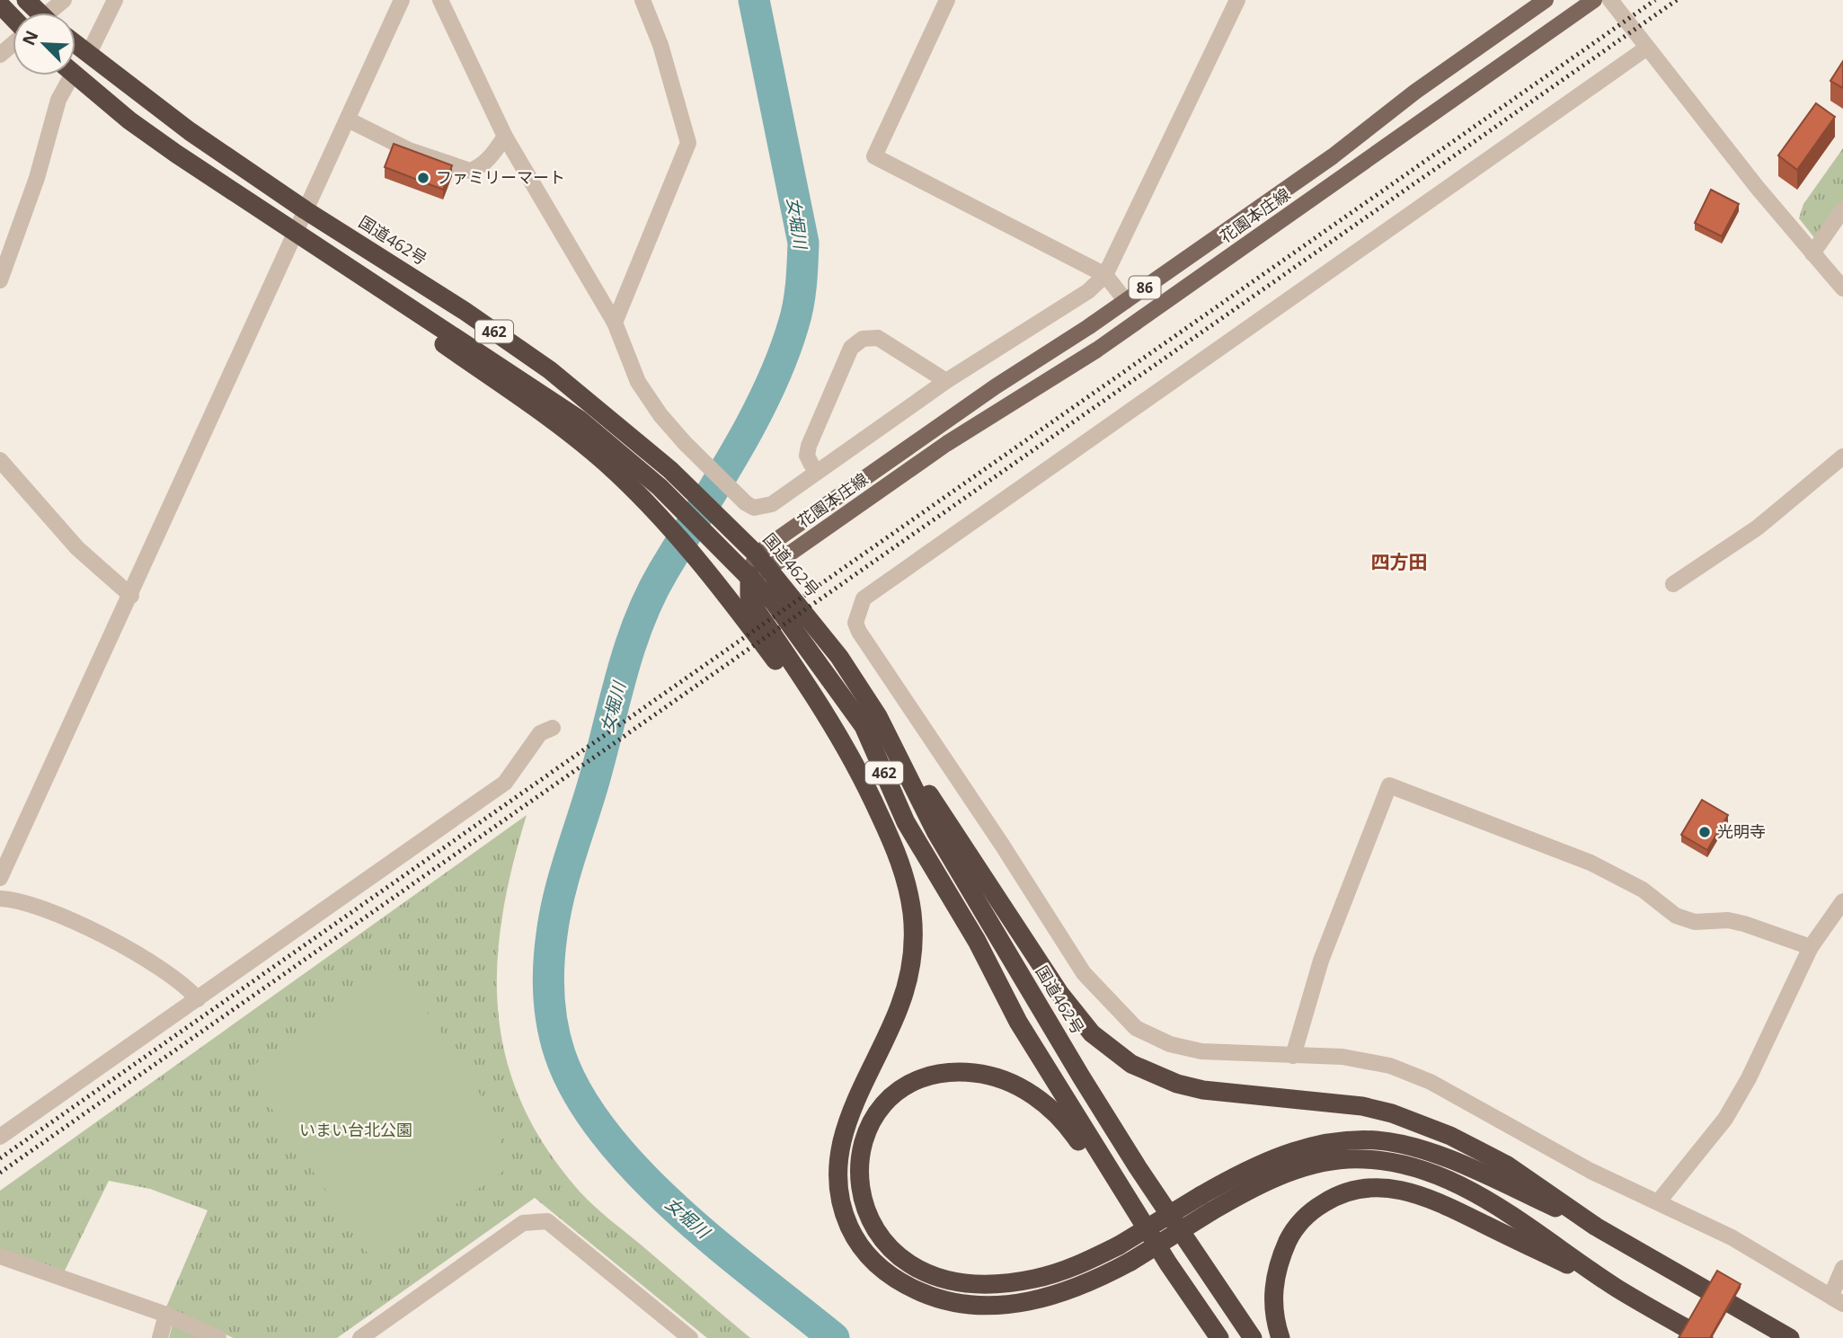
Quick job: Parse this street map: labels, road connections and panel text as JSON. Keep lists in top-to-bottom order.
{
  "streets": {
    "highway": ["国道462号", "462"],
    "main road": ["花園本庄線", "86"]
  },
  "crossings": [
    ["花園本庄線", "国道462号"]
  ],
  "districts": ["四方田"],
  "water": ["女堀川"],
  "parks": ["いまい台北公園"],
  "places": ["ファミリーマート", "光明寺"],
  "north": "top left"
}
